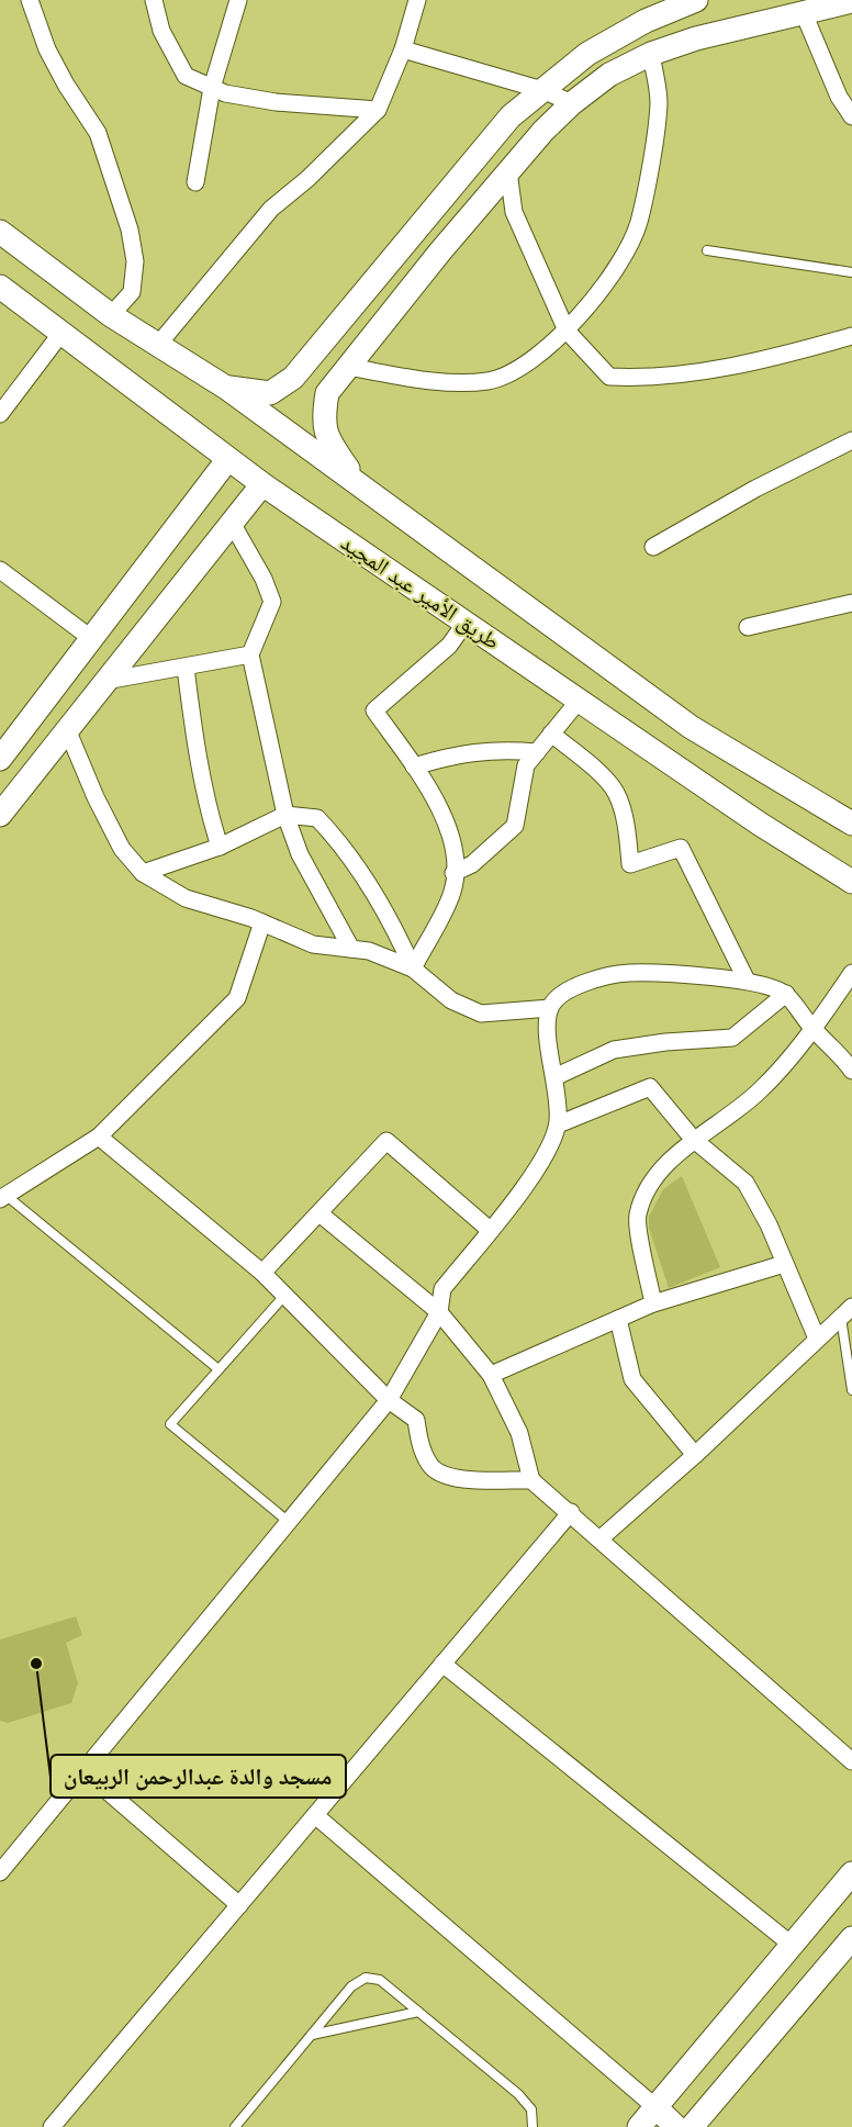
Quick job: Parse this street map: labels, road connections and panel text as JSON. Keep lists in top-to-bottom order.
{
  "streets": {
    "main road": ["طريق الأمير عبد المجيد"]
  },
  "places": ["مسجد والدة عبدالرحمن الربيعان"]
}
